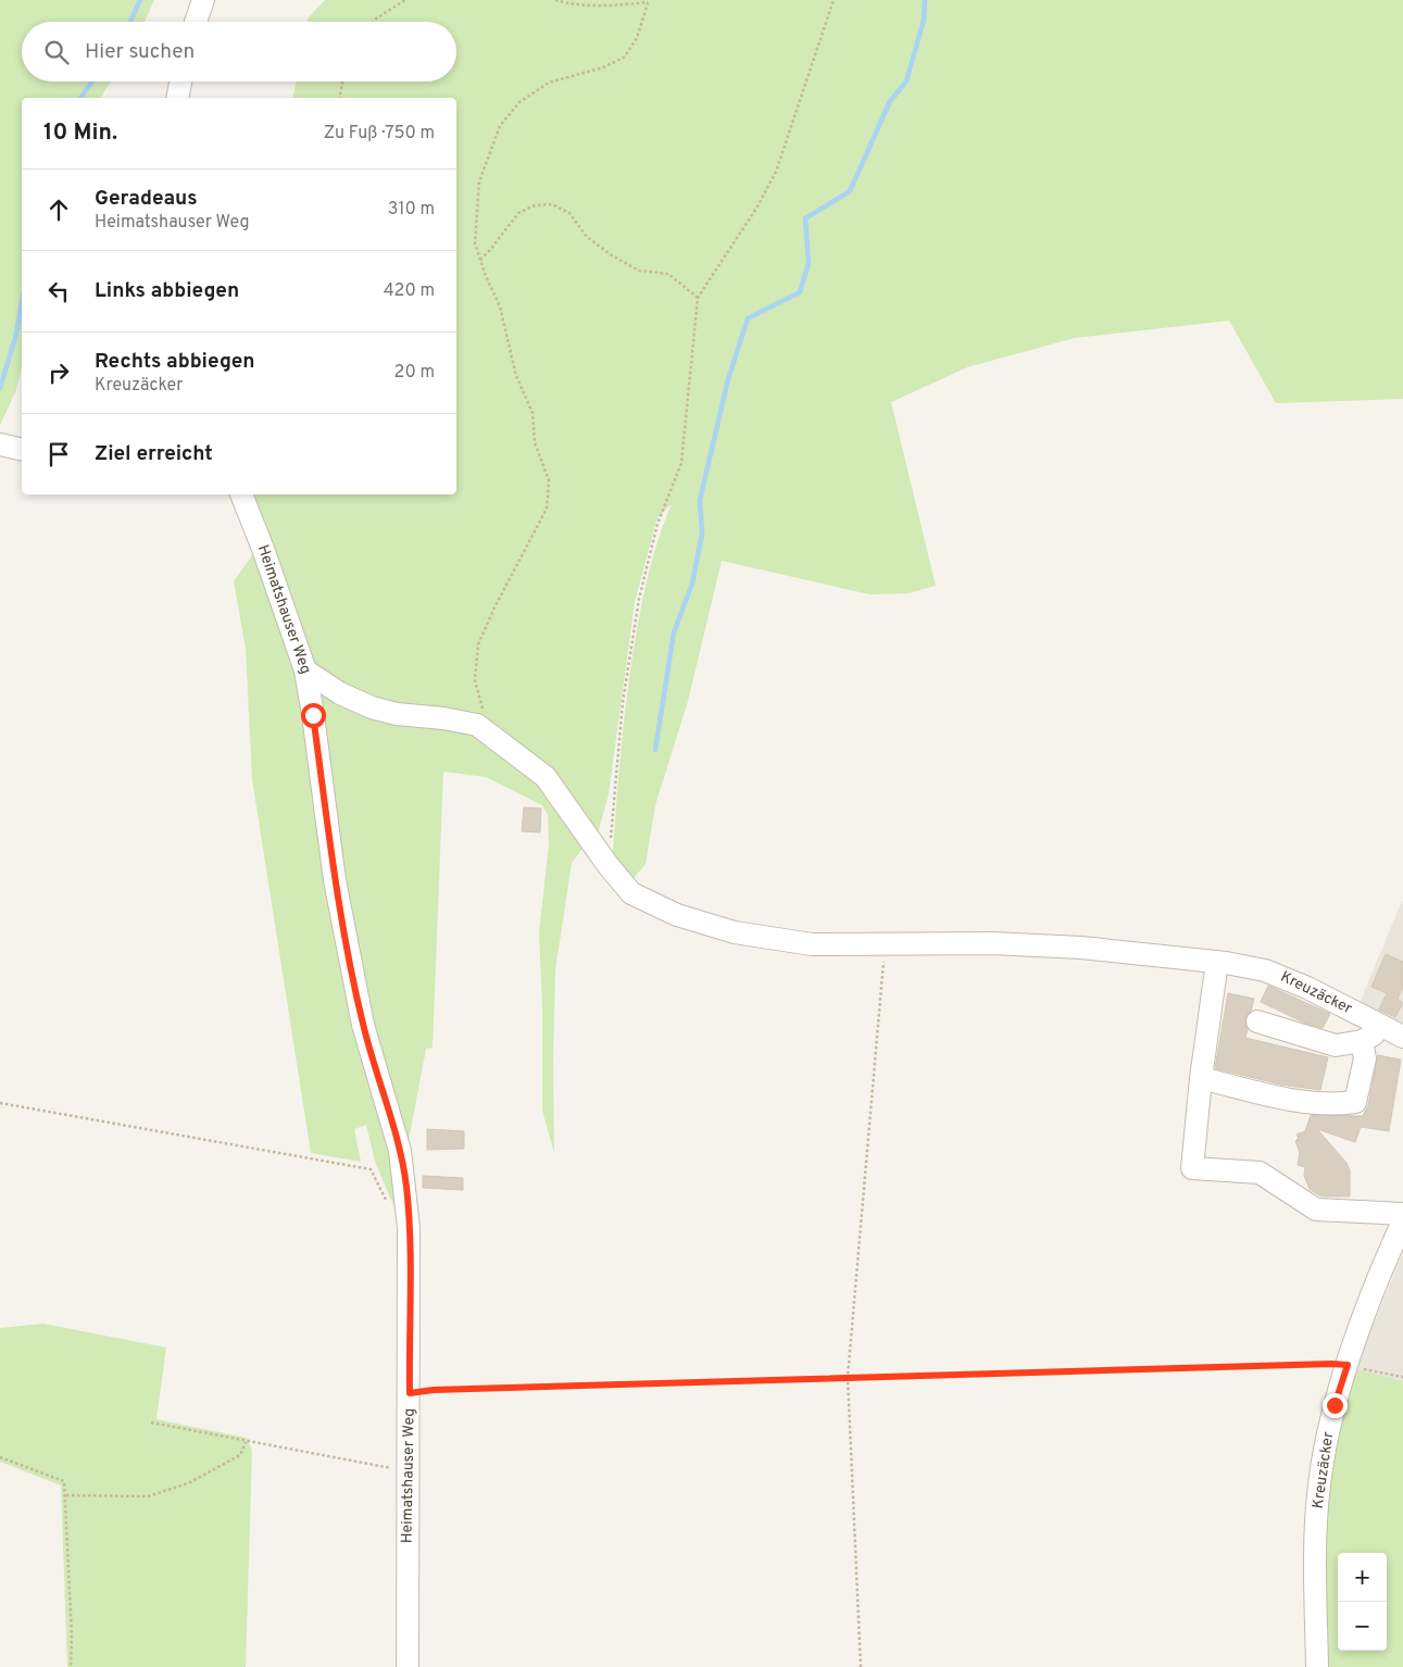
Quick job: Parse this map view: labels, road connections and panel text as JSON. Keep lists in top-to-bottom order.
{
  "streets": {
    "street": ["Heimatshauser Weg", "Kreuzäcker"]
  },
  "page": {
    "search": "Hier suchen",
    "heading": ["10 Min.", "Zu Fuß · 750 m"],
    "list": [
      ["Geradeaus", "Heimatshauser Weg", "310 m"],
      ["Links abbiegen", "420 m"],
      ["Rechts abbiegen", "Kreuzäcker", "20 m"],
      "Ziel erreicht"
    ],
    "map_buttons": ["+", "−"]
  }
}
